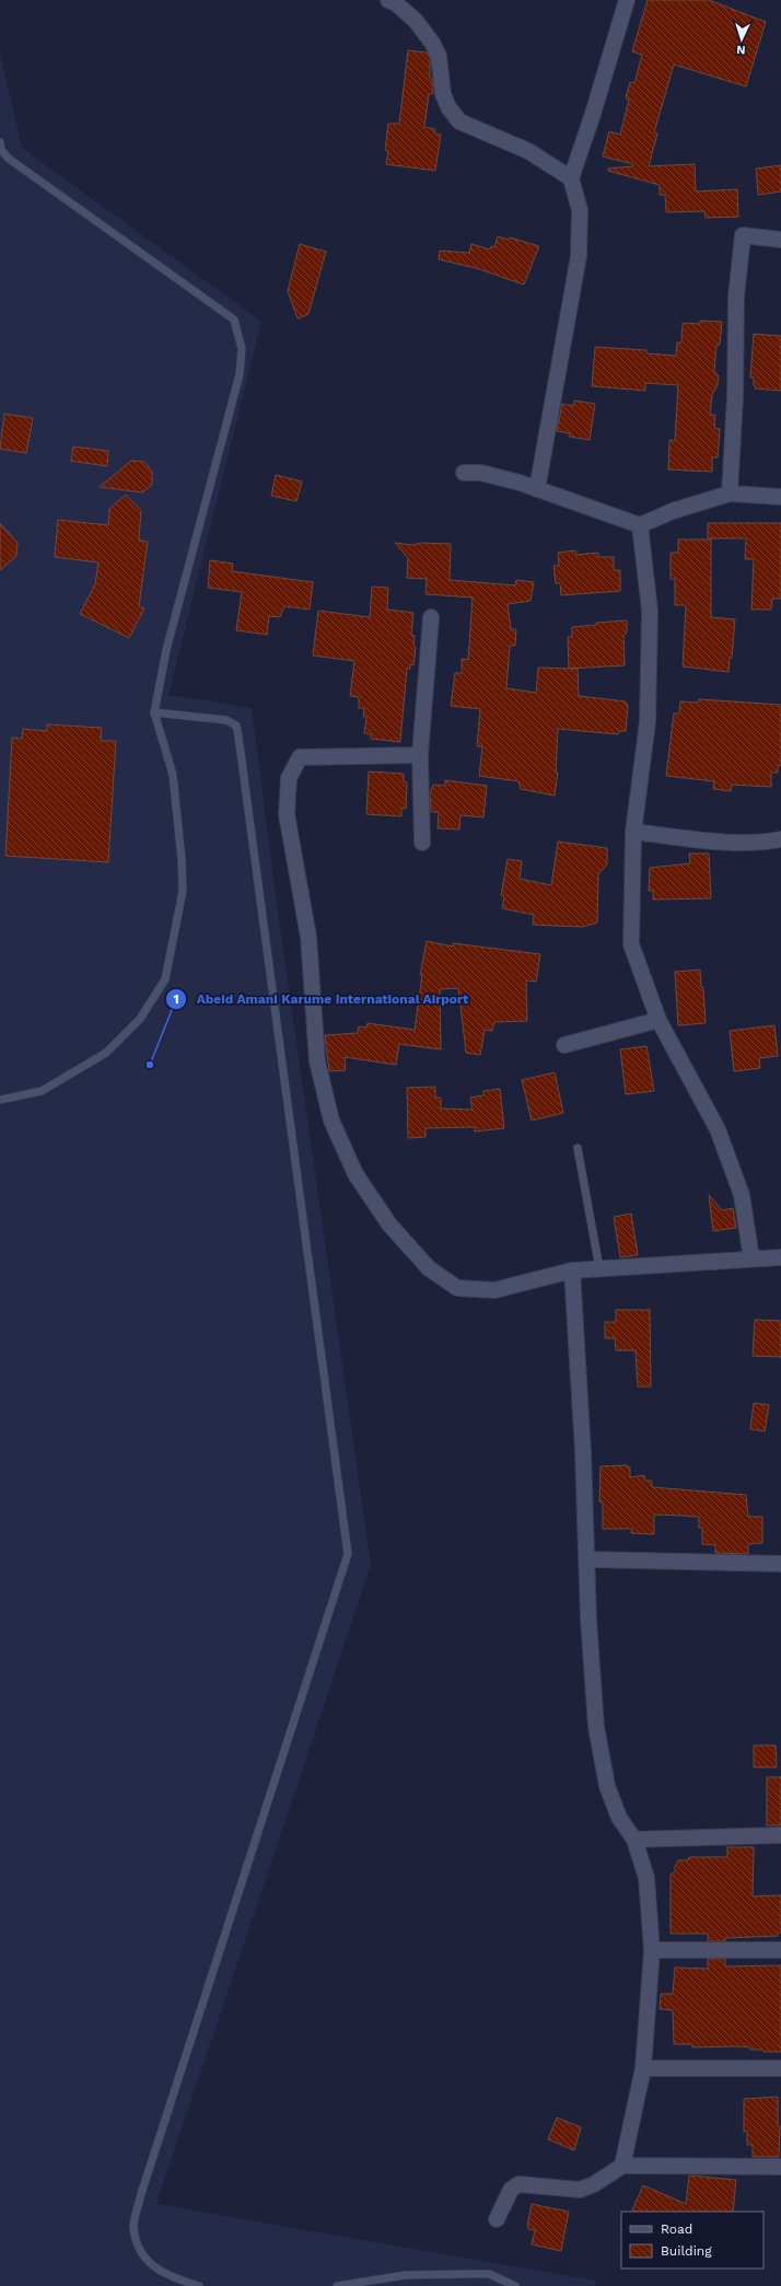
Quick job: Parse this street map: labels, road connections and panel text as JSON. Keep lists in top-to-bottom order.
{
  "places": ["Abeid Amani Karume International Airport"],
  "legend": ["Road", "Building"],
  "north": "bottom"
}
